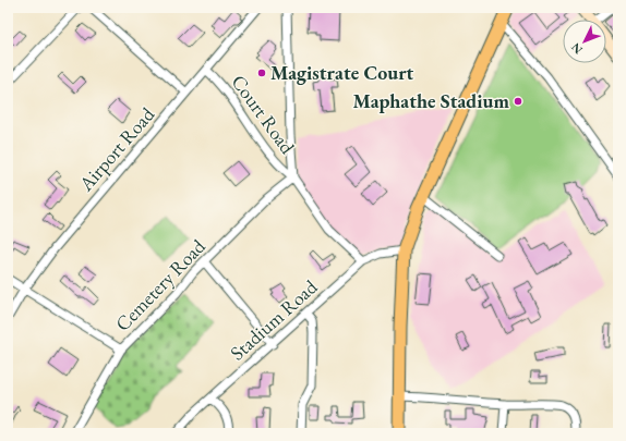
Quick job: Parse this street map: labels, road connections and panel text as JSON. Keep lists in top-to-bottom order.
{
  "streets": {
    "street": [
      "Court Road",
      "Airport Road",
      "Cemetery Road",
      "Stadium Road"
    ]
  },
  "crossings": [
    ["Court Road", "Airport Road"],
    ["Court Road", "Cemetery Road"]
  ],
  "places": ["Magistrate Court", "Maphathe Stadium"],
  "north": "bottom left"
}
